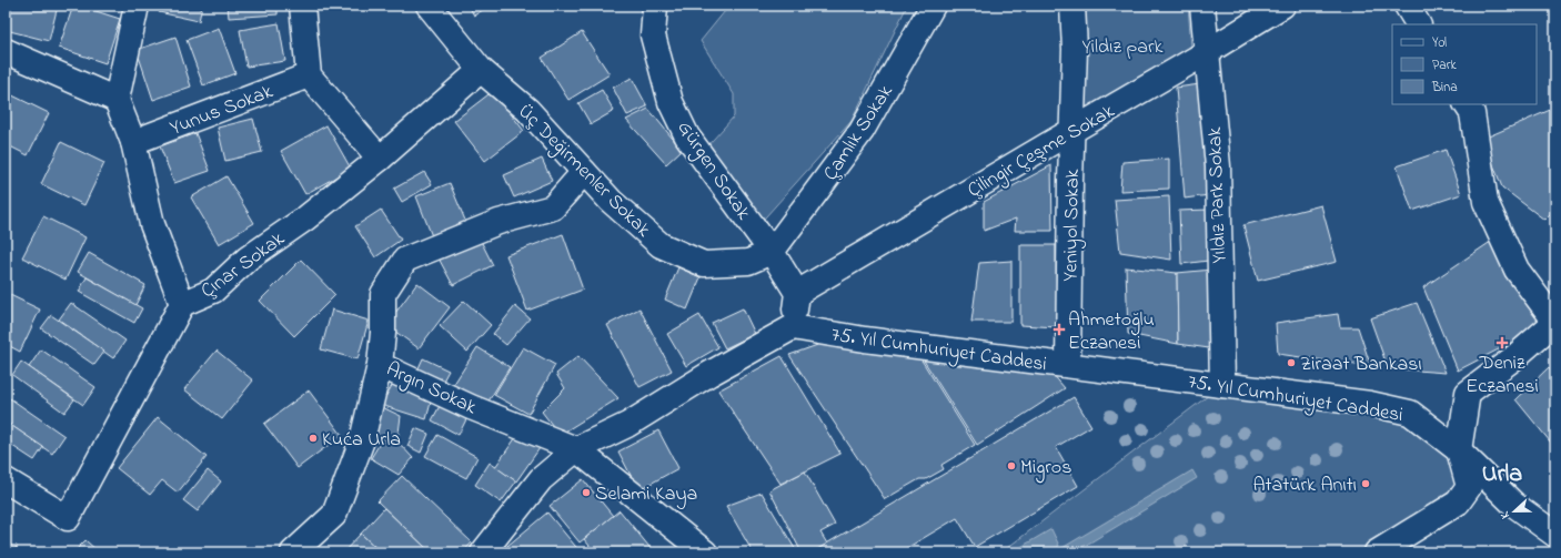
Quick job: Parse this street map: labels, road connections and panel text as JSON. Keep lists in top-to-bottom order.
{
  "streets": {
    "street": [
      "Yunus Sokak",
      "Çamlık Sokak",
      "Çilingir Çeşme Sokak",
      "Üç Değirmenler Sokak",
      "Gürgen Sokak",
      "Yıldız Park Sokak",
      "Yeniyol Sokak",
      "Çınar Sokak",
      "75. Yıl Cumhuriyet Caddesi",
      "Argın Sokak"
    ]
  },
  "crossings": [
    ["Çamlık Sokak", "Üç Değirmenler Sokak"],
    ["Çamlık Sokak", "Gürgen Sokak"],
    ["Çilingir Çeşme Sokak", "Yıldız Park Sokak"],
    ["Çilingir Çeşme Sokak", "Yeniyol Sokak"],
    ["Üç Değirmenler Sokak", "Gürgen Sokak"],
    ["Üç Değirmenler Sokak", "Çınar Sokak"],
    ["Üç Değirmenler Sokak", "Argın Sokak"],
    ["Yıldız Park Sokak", "75. Yıl Cumhuriyet Caddesi"],
    ["Yeniyol Sokak", "75. Yıl Cumhuriyet Caddesi"]
  ],
  "districts": ["Urla"],
  "parks": ["Yildız park"],
  "places": {
    "health": ["Ahmetoğlu Eczanesi", "Deniz Eczanesi"],
    "other": [
      "Ziraat Bankası",
      "Kuća Urla",
      "Migros",
      "Atatürk Anıtı",
      "Selami Kaya"
    ]
  },
  "legend": ["Yol", "Park", "Bina"],
  "north": "left"
}
